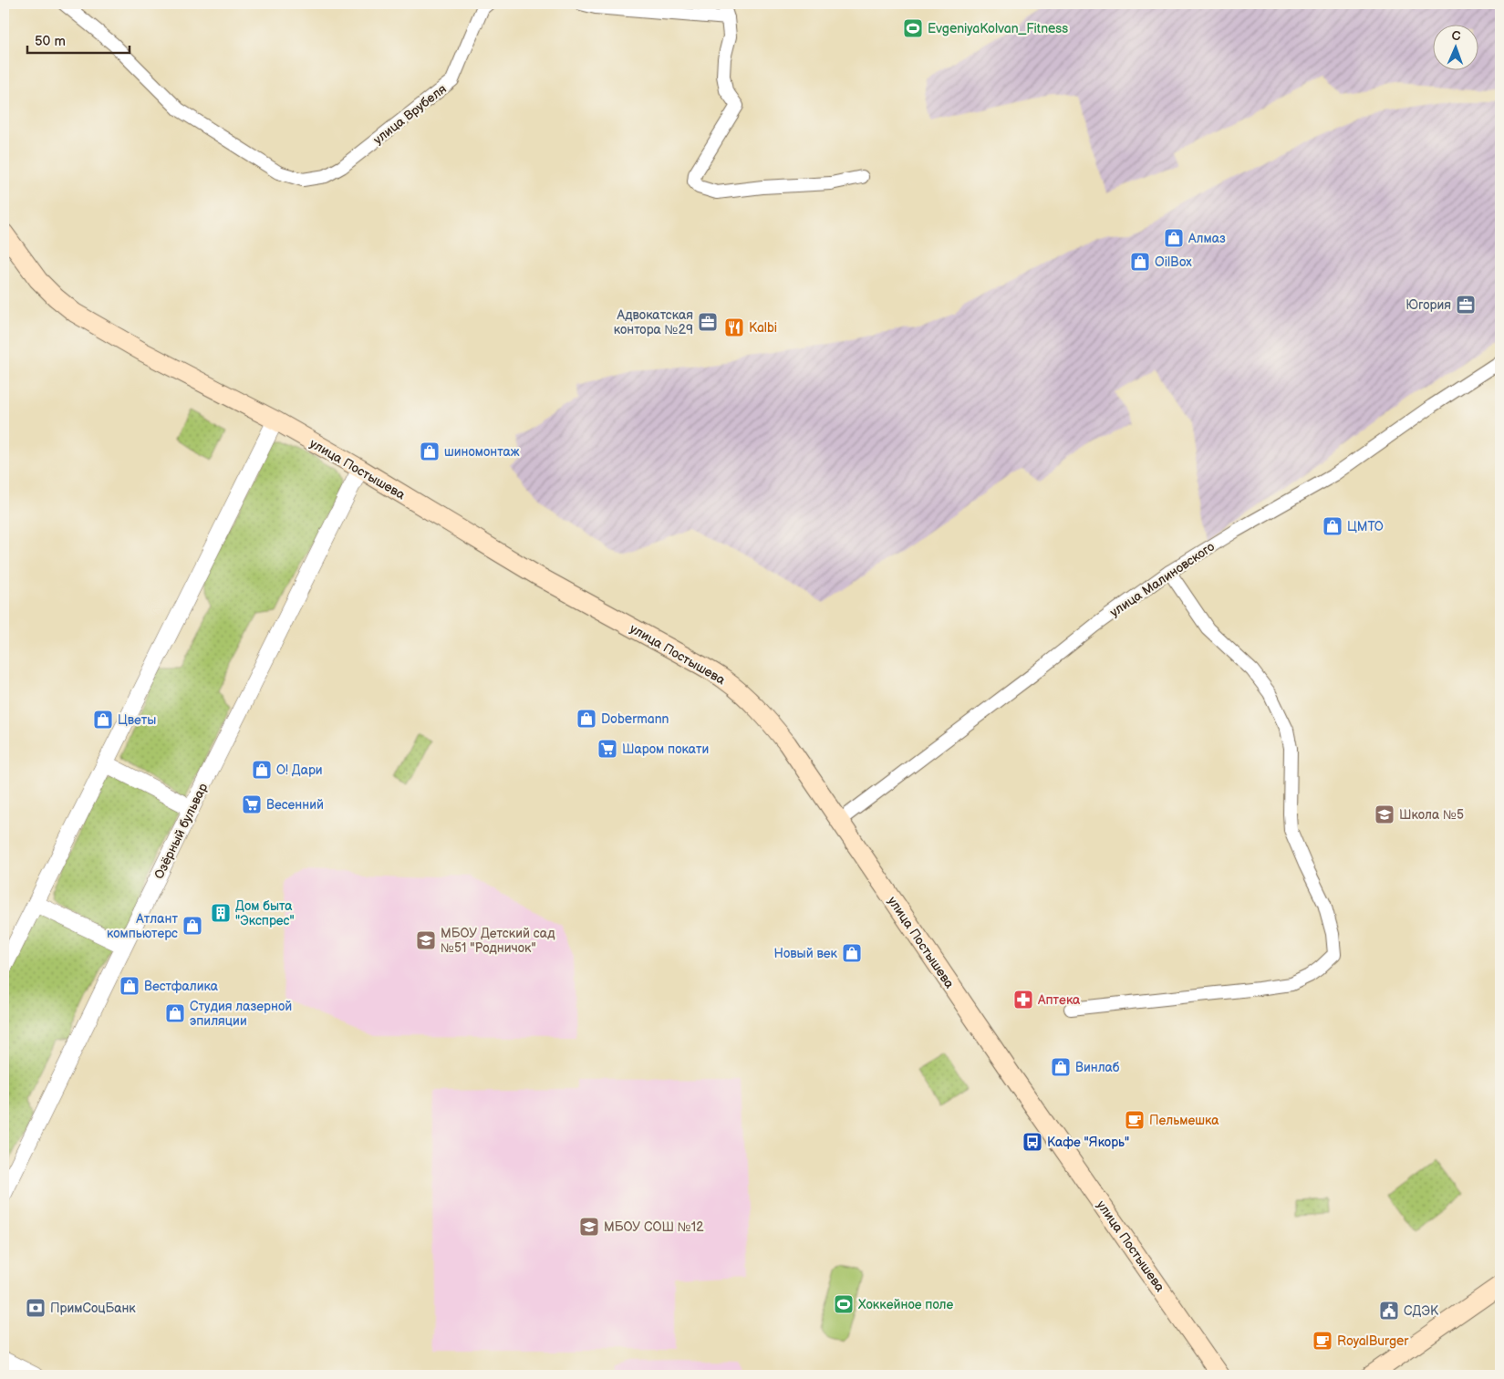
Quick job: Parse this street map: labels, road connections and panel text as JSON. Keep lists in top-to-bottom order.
{
  "streets": {
    "main road": ["улица Постышева"],
    "street": ["улица Врубеля", "улица Малиновского", "Озёрный бульвар"]
  },
  "crossings": [
    ["улица Постышева", "улица Малиновского"],
    ["улица Постышева", "Озёрный бульвар"]
  ],
  "places": {
    "sports": ["EvgeniyaKolvan_Fitness", "Хоккейное поле"],
    "shop": [
      "Алмаз",
      "OilBox",
      "шиномонтаж",
      "ЦМТО",
      "Dobermann",
      "Цветы",
      "О! Дари",
      "Атлант компьютерс",
      "Новый век",
      "Вестфалика",
      "Студия лазерной эпиляции",
      "Винлаб"
    ],
    "office": ["Югория", "Адвокатская контора №29"],
    "restaurant": ["Kalbi"],
    "supermarket": ["Шаром покати", "Весенний"],
    "school or university": ["Школа №5", "МБОУ Детский сад №51 \"Родничок\"", "МБОУ СОШ №12"],
    "building": ["Дом быта \"Экспрес\""],
    "pharmacy": ["Аптека"],
    "cafe": ["Пельмешка", "RoyalBurger"],
    "bus stop": ["Кафе \"Якорь\""],
    "bank": ["ПримСоцБанк"],
    "public building": ["СДЭК"]
  },
  "scale_bar": "50 m",
  "north": "top"
}
